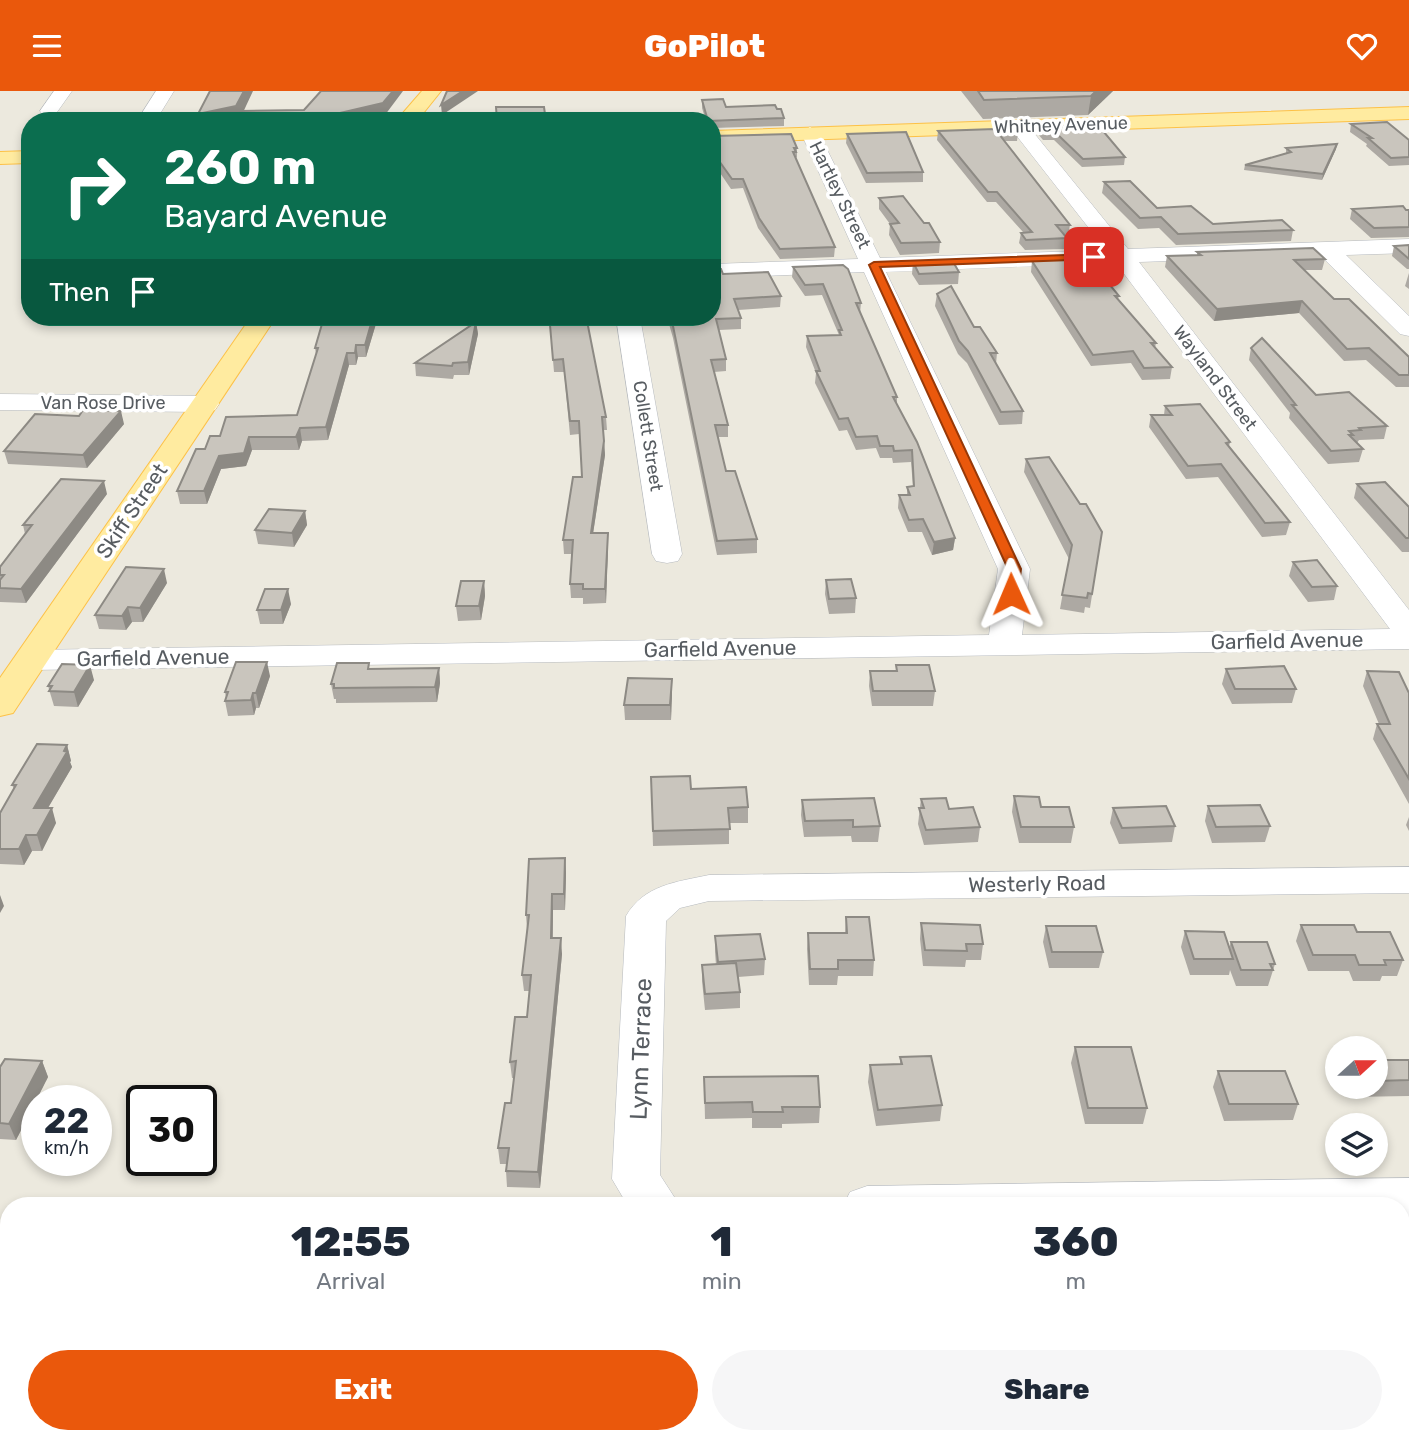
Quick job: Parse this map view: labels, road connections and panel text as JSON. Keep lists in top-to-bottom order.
{
  "streets": {
    "main road": ["Whitney Avenue", "Skiff Street"],
    "street": [
      "Hartley Street",
      "Wayland Street",
      "Van Rose Drive",
      "Collett Street",
      "Garfield Avenue",
      "Westerly Road",
      "Lynn Terrace"
    ]
  },
  "crossings": [
    ["Whitney Avenue", "Hartley Street"],
    ["Whitney Avenue", "Wayland Street"],
    ["Hartley Street", "Garfield Avenue"],
    ["Van Rose Drive", "Skiff Street"],
    ["Skiff Street", "Garfield Avenue"],
    ["Westerly Road", "Lynn Terrace"]
  ],
  "north": "right",
  "page": {
    "header": "GoPilot",
    "turn": ["260 m", "Bayard Avenue"],
    "then": "Then",
    "speed": "22 km/h",
    "limit": "30",
    "eta": [
      "12:55",
      "Arrival",
      "1",
      "min",
      "360",
      "m"
    ],
    "buttons": ["Exit", "Share"]
  }
}
